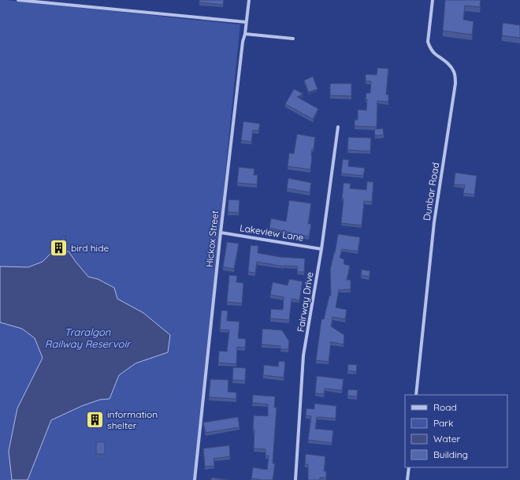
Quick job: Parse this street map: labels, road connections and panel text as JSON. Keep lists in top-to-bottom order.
{
  "streets": {
    "street": [
      "Dunbar Road",
      "Lakeview Lane",
      "Hickox Street",
      "Fairway Drive"
    ]
  },
  "crossings": [
    ["Lakeview Lane", "Hickox Street"],
    ["Lakeview Lane", "Fairway Drive"]
  ],
  "water": ["Traralgon Railway Reservoir"],
  "places": {
    "building": ["bird hide", "information shelter"]
  },
  "legend": [
    "Road",
    "Park",
    "Water",
    "Building"
  ]
}
